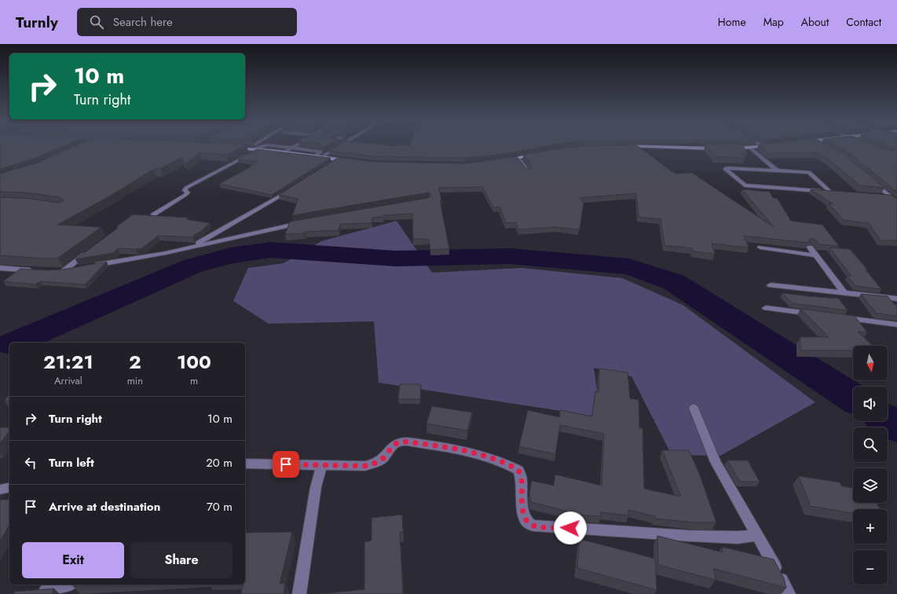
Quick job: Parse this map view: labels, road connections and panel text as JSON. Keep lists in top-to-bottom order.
{
  "north": "bottom",
  "page": {
    "header": "Turnly",
    "search": "Search here",
    "nav": [
      "Home",
      "Map",
      "About",
      "Contact"
    ],
    "turn": ["10 m", "Turn right"],
    "eta": [
      "21:21",
      "Arrival",
      "2",
      "min",
      "100",
      "m"
    ],
    "map_buttons": ["+", "−"],
    "list": [
      {
        "name": "Turn right",
        "value": "10 m"
      },
      {
        "name": "Turn left",
        "value": "20 m"
      },
      {
        "name": "Arrive at destination",
        "value": "70 m"
      }
    ],
    "buttons": ["Exit", "Share"]
  }
}
